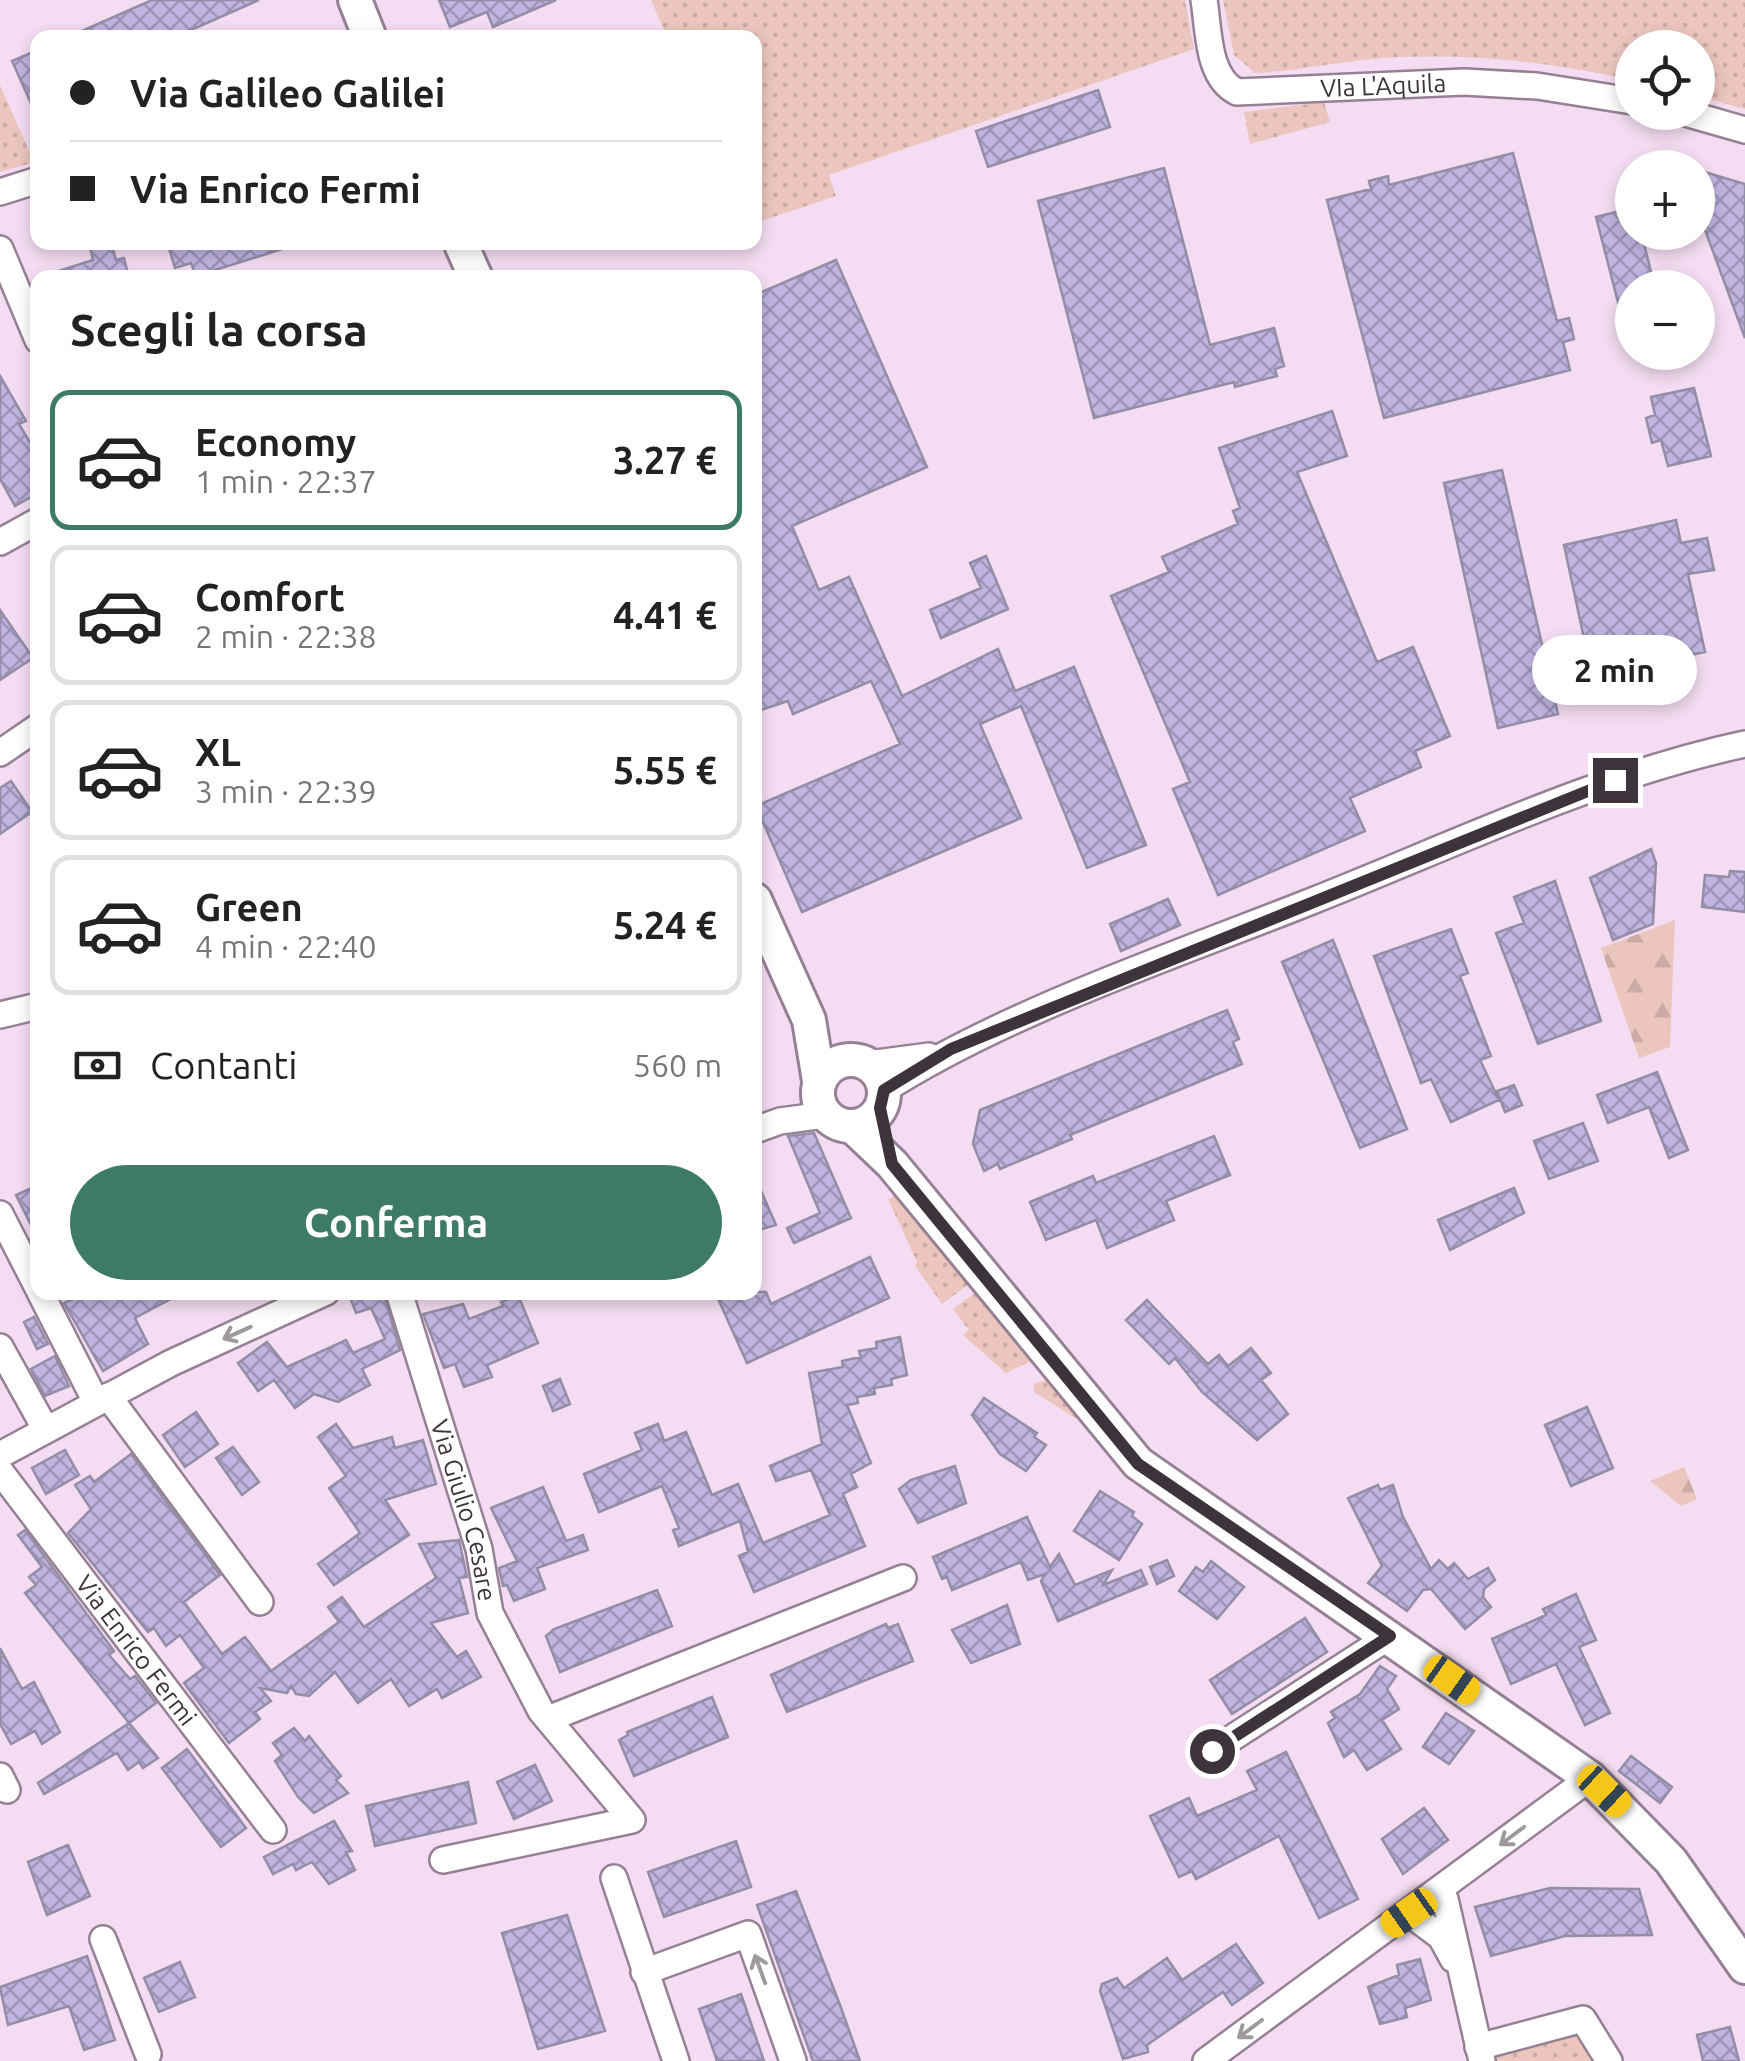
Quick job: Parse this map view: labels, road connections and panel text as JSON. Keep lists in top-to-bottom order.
{
  "streets": {
    "street": ["VIa L'Aquila", "Via Giulio Cesare", "Via Enrico Fermi"]
  },
  "page": {
    "map_buttons": ["+", "−"],
    "banner": ["Via Galileo Galilei", "Via Enrico Fermi"],
    "heading": "Scegli la corsa",
    "list": [
      {
        "name": "Economy",
        "note": "1 min · 22:37",
        "value": "3.27 €"
      },
      {
        "name": "Comfort",
        "note": "2 min · 22:38",
        "value": "4.41 €"
      },
      {
        "name": "XL",
        "note": "3 min · 22:39",
        "value": "5.55 €"
      },
      {
        "name": "Green",
        "note": "4 min · 22:40",
        "value": "5.24 €"
      }
    ],
    "bubble": "2 min",
    "pay": ["Contanti", "560 m"],
    "buttons": "Conferma"
  }
}
